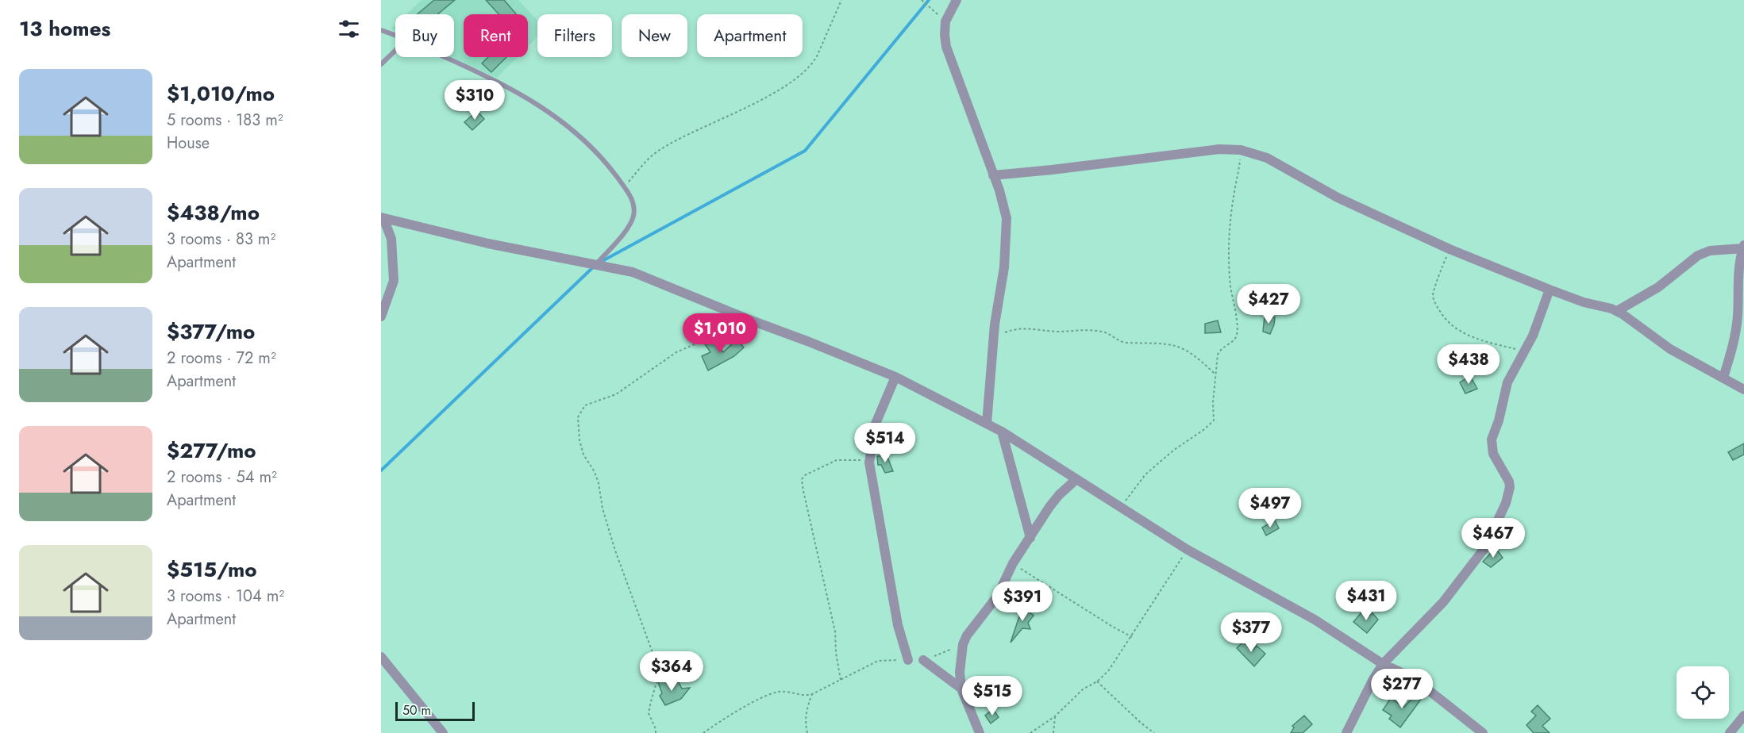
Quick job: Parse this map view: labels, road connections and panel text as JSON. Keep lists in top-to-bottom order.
{
  "scale_bar": "50 m",
  "page": {
    "heading": "13 homes",
    "chip": [
      "Buy",
      "Rent",
      "Filters",
      "New",
      "Apartment"
    ],
    "list": [
      {
        "name": "$1,010/mo",
        "note": "5 rooms · 183 m² · House"
      },
      {
        "name": "$438/mo",
        "note": "3 rooms · 83 m² · Apartment"
      },
      {
        "name": "$377/mo",
        "note": "2 rooms · 72 m² · Apartment"
      },
      {
        "name": "$277/mo",
        "note": "2 rooms · 54 m² · Apartment"
      },
      {
        "name": "$515/mo",
        "note": "3 rooms · 104 m² · Apartment"
      }
    ],
    "price": [
      "$310",
      "$427",
      "$1,010",
      "$438",
      "$514",
      "$497",
      "$467",
      "$431",
      "$391",
      "$377",
      "$364",
      "$277",
      "$515"
    ],
    "scale": "50 m"
  }
}
